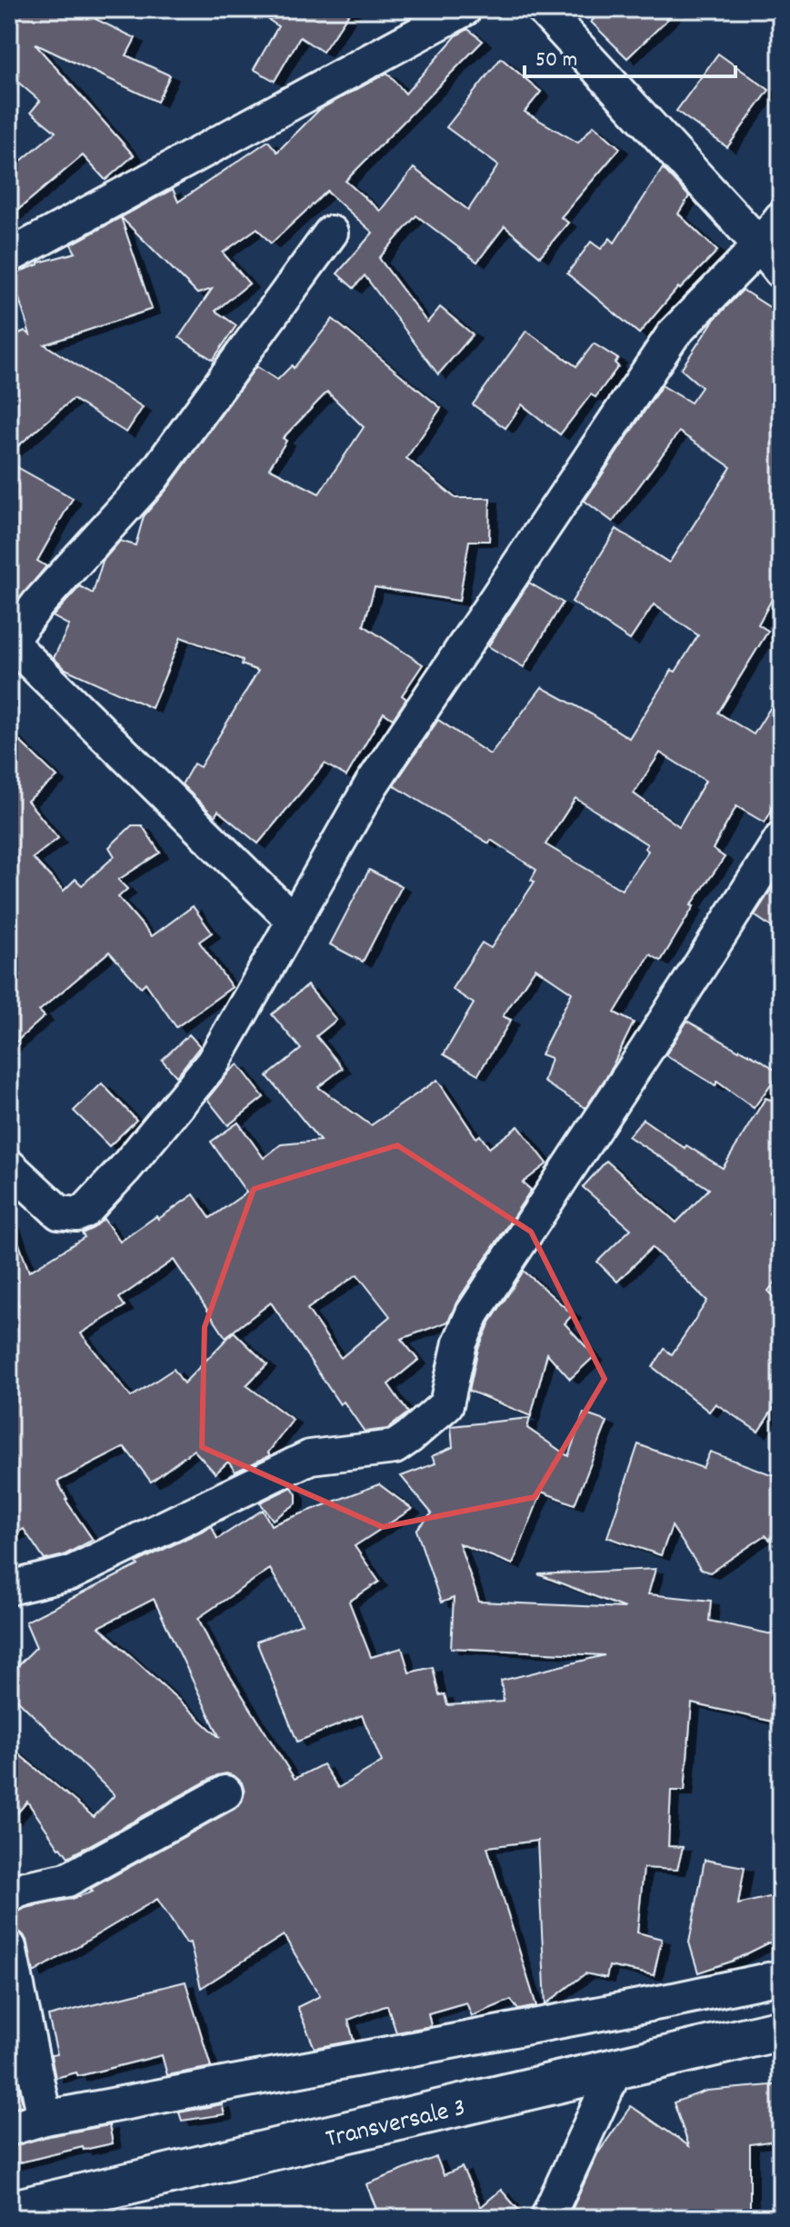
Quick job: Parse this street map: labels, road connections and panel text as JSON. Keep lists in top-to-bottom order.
{
  "streets": {
    "main road": ["Transversale 3"]
  },
  "scale_bar": "50 m"
}
